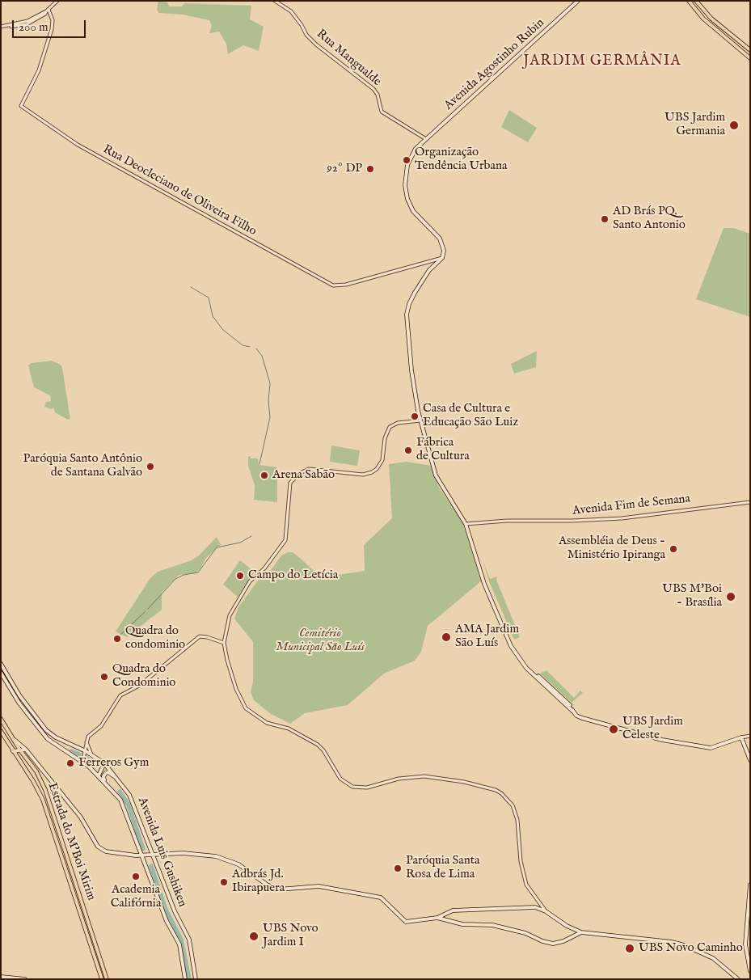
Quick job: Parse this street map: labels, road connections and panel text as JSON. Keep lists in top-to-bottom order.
{
  "streets": {
    "main road": ["Avenida Agostinho Rubin", "Estrada do M'Boi Mirim", "Avenida Luis Gushiken"],
    "street": ["Rua Mangualde", "Rua Deocleciano de Oliveira Filho", "Avenida Fim de Semana"]
  },
  "crossings": [
    ["Rua Mangualde", "Avenida Agostinho Rubin"],
    ["Avenida Agostinho Rubin", "Rua Deocleciano de Oliveira Filho"]
  ],
  "districts": ["JARDIM GERMÂNIA"],
  "parks": ["Cemitério Municipal São Luís"],
  "places": [
    "UBS Jardim Germania",
    "Organização Tendência Urbana",
    "92º DP",
    "AD Brás PQ. Santo Antonio",
    "Casa de Cultura e Educação São Luiz",
    "Fábrica de Cultura",
    "Paróquia Santo Antônio de Santana Galvão",
    "Arena Sabão",
    "Assembléia de Deus - Ministério Ipiranga",
    "Campo do Letícia",
    "UBS M'Boi - Brasília",
    "AMA Jardim São Luís",
    "Quadra do condominio",
    "Quadra do Condominio",
    "UBS Jardim Celeste",
    "Ferreros Gym",
    "Paróquia Santa Rosa de Lima",
    "Academia Califórnia",
    "Adbrás Jd. Ibirapuera",
    "UBS Novo Jardim I",
    "UBS Novo Caminho"
  ],
  "scale_bar": "200 m"
}
